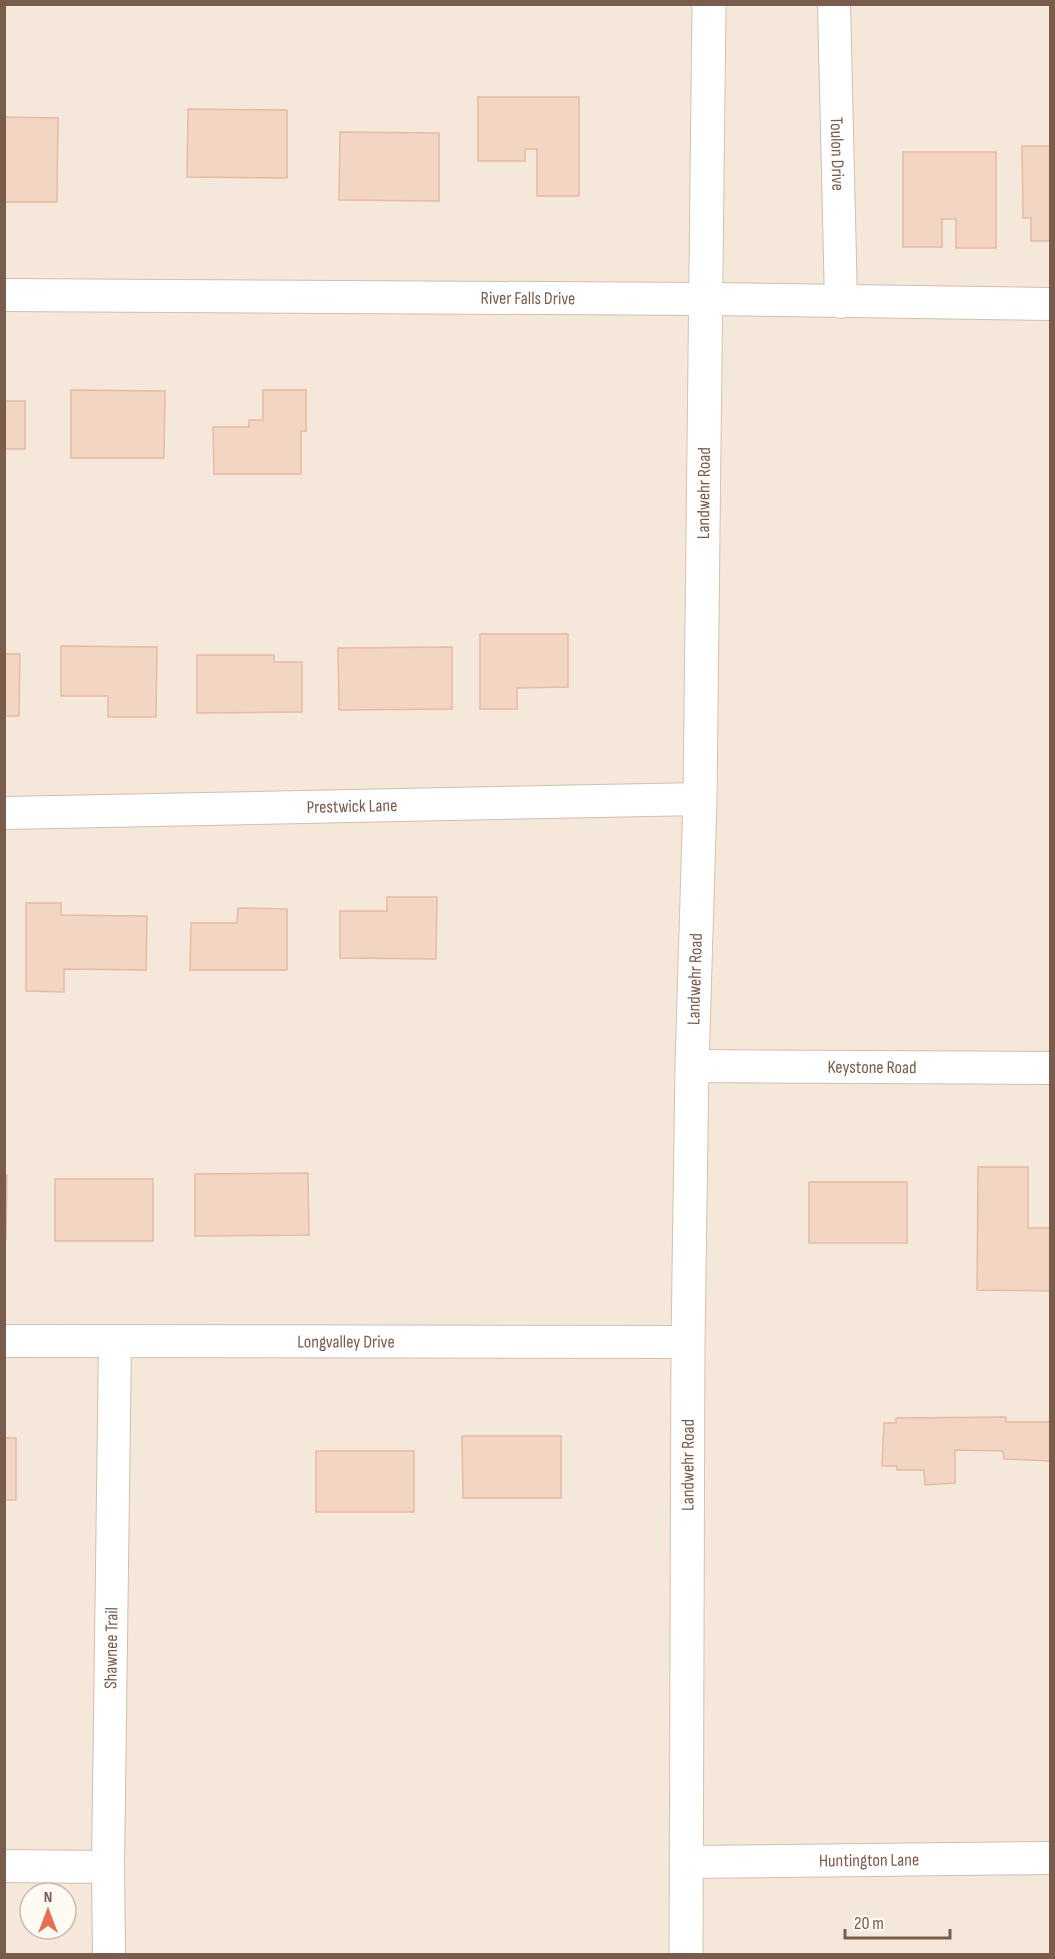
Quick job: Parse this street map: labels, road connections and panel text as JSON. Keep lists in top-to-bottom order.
{
  "streets": {
    "main road": ["Landwehr Road"],
    "street": [
      "Toulon Drive",
      "River Falls Drive",
      "Prestwick Lane",
      "Keystone Road",
      "Longvalley Drive",
      "Shawnee Trail",
      "Huntington Lane"
    ]
  },
  "crossings": [
    ["Toulon Drive", "River Falls Drive"],
    ["River Falls Drive", "Landwehr Road"],
    ["Landwehr Road", "Prestwick Lane"],
    ["Landwehr Road", "Keystone Road"],
    ["Landwehr Road", "Longvalley Drive"],
    ["Landwehr Road", "Huntington Lane"],
    ["Longvalley Drive", "Shawnee Trail"]
  ],
  "scale_bar": "20 m",
  "north": "top"
}
